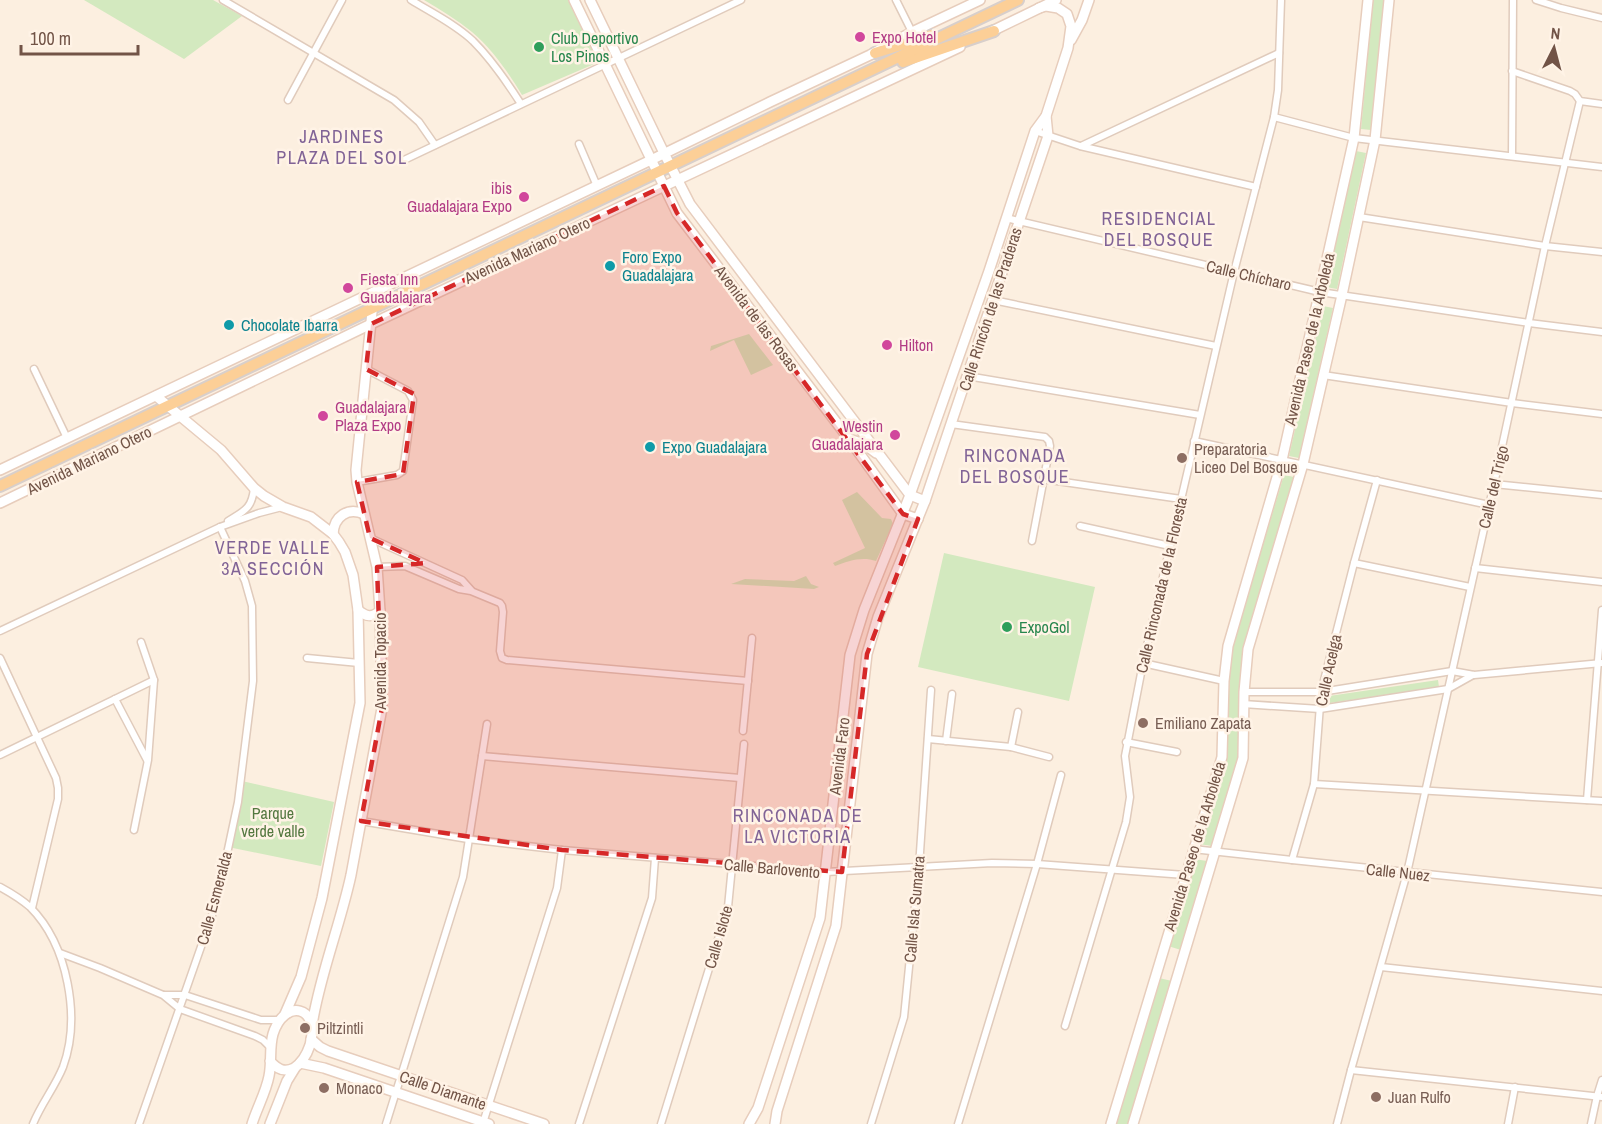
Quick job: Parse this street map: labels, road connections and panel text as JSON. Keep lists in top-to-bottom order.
{
  "streets": {
    "main road": ["Avenida Mariano Otero"],
    "street": [
      "Calle Chícharo",
      "Calle Rincón de las Praderas",
      "Avenida de las Rosas",
      "Avenida Paseo de la Arboleda",
      "Calle del Trigo",
      "Calle Rinconada de la Floresta",
      "Avenida Topacio",
      "Calle Acelga",
      "Avenida Faro",
      "Calle Barlovento",
      "Calle Nuez",
      "Calle Esmeralda",
      "Calle Isla Sumatra",
      "Calle Islote",
      "Calle Diamante"
    ]
  },
  "crossings": [
    ["Avenida Mariano Otero", "Calle Rincón de las Praderas"],
    ["Avenida Mariano Otero", "Avenida de las Rosas"],
    ["Avenida Mariano Otero", "Avenida Topacio"],
    ["Calle Chícharo", "Calle Rincón de las Praderas"],
    ["Calle Chícharo", "Avenida Paseo de la Arboleda"],
    ["Calle Chícharo", "Calle del Trigo"],
    ["Calle Chícharo", "Calle Rinconada de la Floresta"],
    ["Calle Rincón de las Praderas", "Avenida de las Rosas"],
    ["Calle Rincón de las Praderas", "Avenida Faro"],
    ["Avenida de las Rosas", "Avenida Faro"],
    ["Avenida Paseo de la Arboleda", "Calle Barlovento"],
    ["Avenida Paseo de la Arboleda", "Calle Nuez"],
    ["Calle del Trigo", "Calle Nuez"],
    ["Calle Rinconada de la Floresta", "Calle Barlovento"],
    ["Avenida Topacio", "Calle Barlovento"],
    ["Avenida Topacio", "Calle Diamante"],
    ["Calle Acelga", "Calle Nuez"],
    ["Avenida Faro", "Calle Barlovento"],
    ["Calle Barlovento", "Calle Isla Sumatra"],
    ["Calle Barlovento", "Calle Islote"]
  ],
  "districts": [
    "JARDINES PLAZA DEL SOL",
    "RESIDENCIAL DEL BOSQUE",
    "RINCONADA DEL BOSQUE",
    "VERDE VALLE 3A SECCIÓN",
    "RINCONADA DE LA VICTORIA"
  ],
  "parks": ["Parque verde valle"],
  "places": [
    "Expo Hotel",
    "Club Deportivo Los Pinos",
    "ibis Guadalajara Expo",
    "Foro Expo Guadalajara",
    "Fiesta Inn Guadalajara",
    "Chocolate Ibarra",
    "Hilton",
    "Guadalajara Plaza Expo",
    "Westin Guadalajara",
    "Expo Guadalajara",
    "Preparatoria Liceo Del Bosque",
    "ExpoGol",
    "Emiliano Zapata",
    "Piltzintli",
    "Monaco",
    "Juan Rulfo"
  ],
  "scale_bar": "100 m",
  "north": "top"
}
